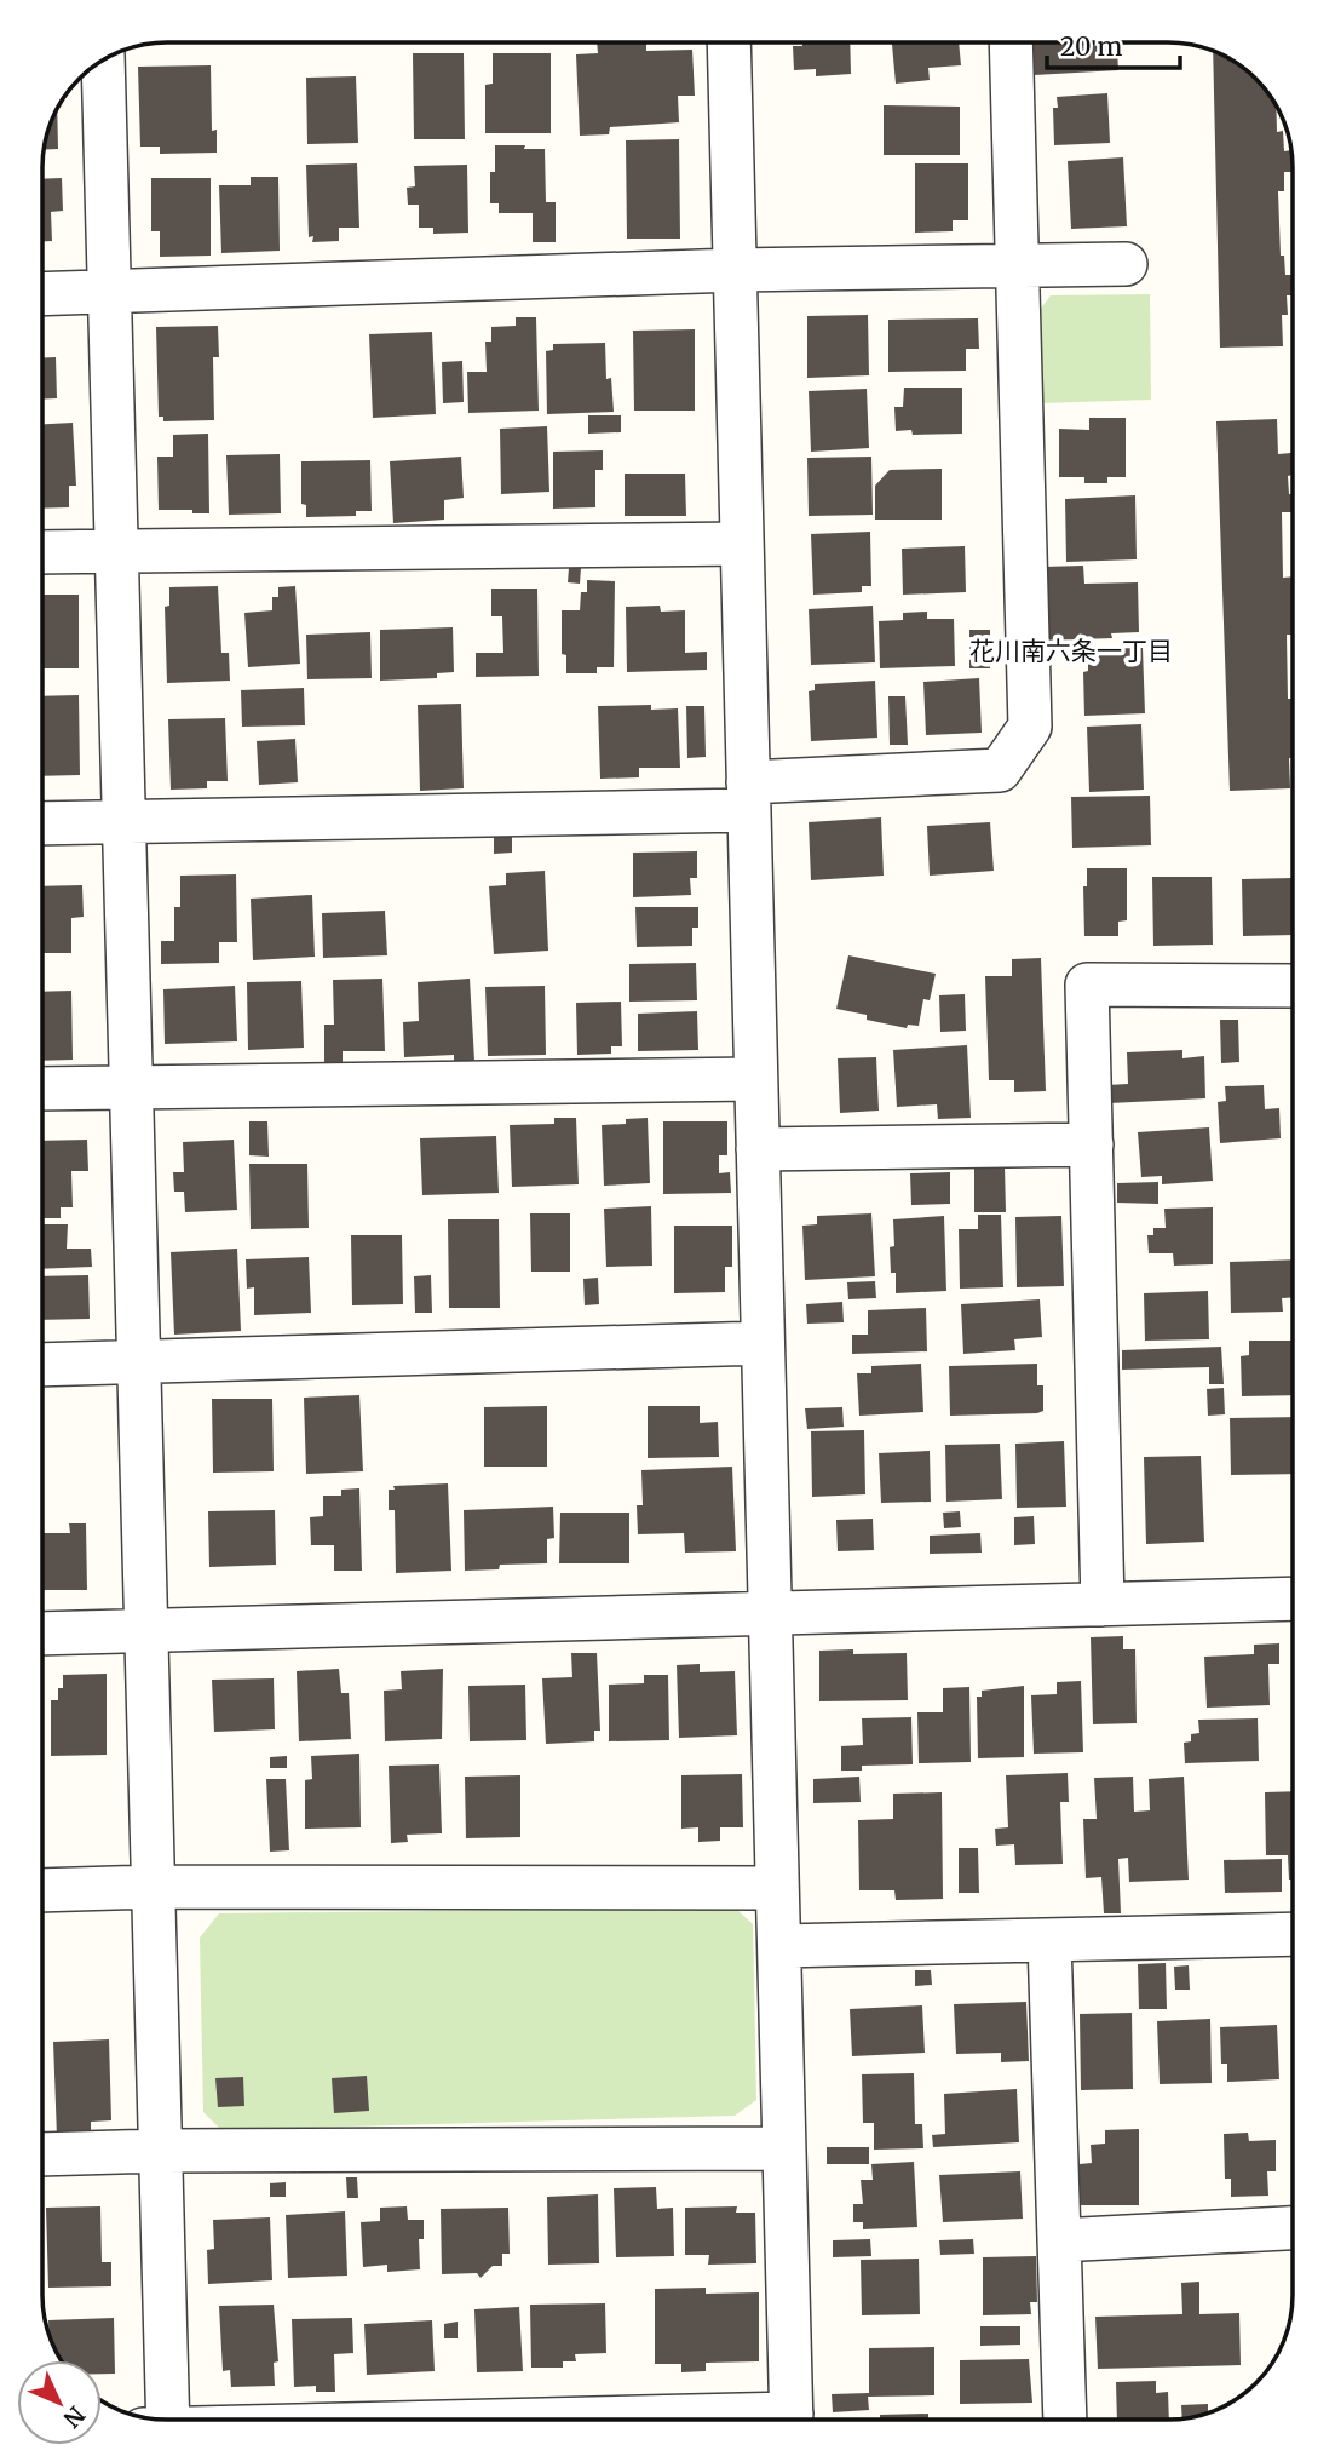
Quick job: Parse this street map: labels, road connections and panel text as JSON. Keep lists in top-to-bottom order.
{
  "districts": ["花川南六条一丁目"],
  "scale_bar": "20 m",
  "north": "bottom right"
}
